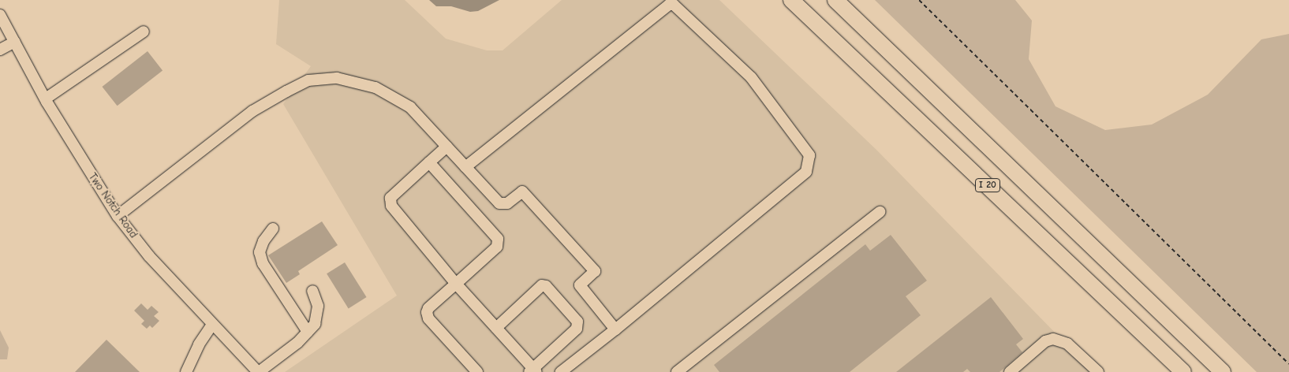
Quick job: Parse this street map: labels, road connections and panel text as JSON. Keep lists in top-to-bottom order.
{
  "streets": {
    "highway": ["I 20"],
    "street": ["Two Notch Road"]
  }
}
